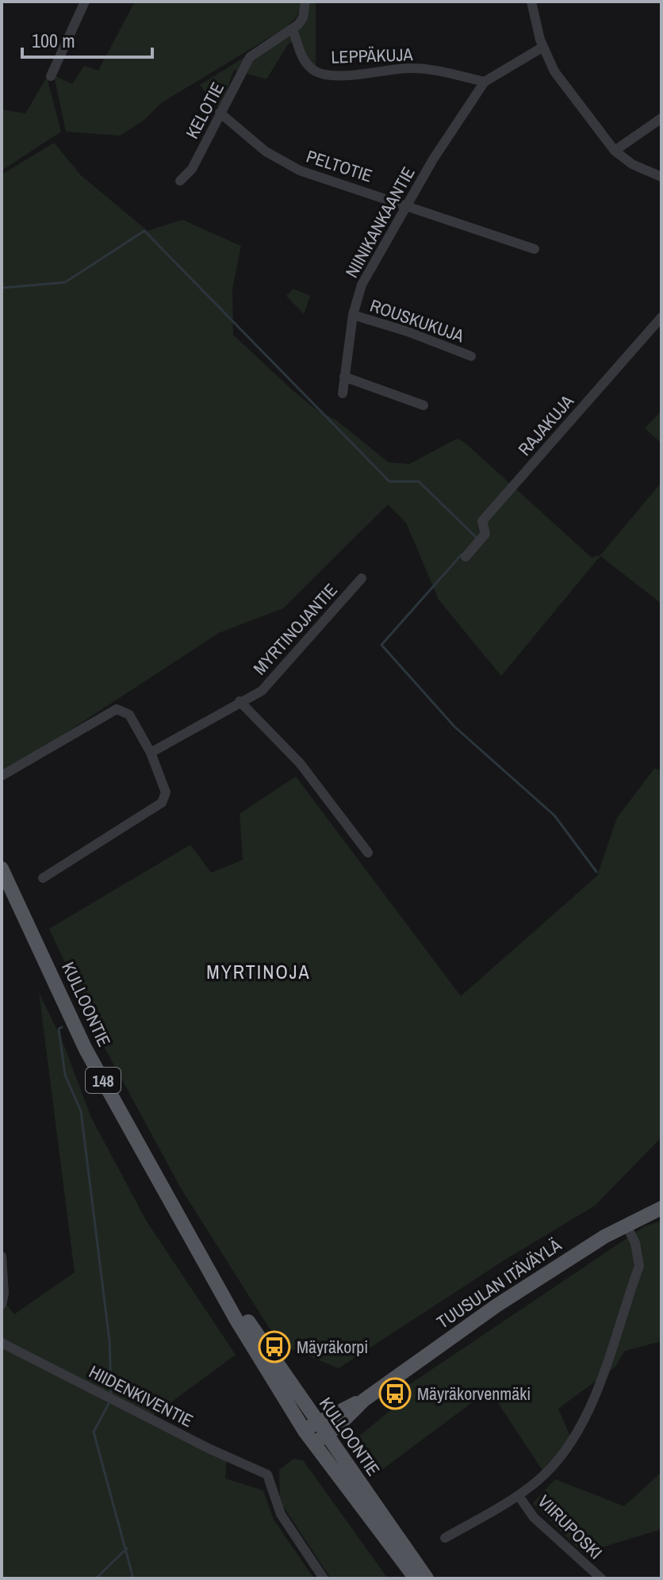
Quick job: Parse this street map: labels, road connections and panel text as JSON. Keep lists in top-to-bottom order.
{
  "streets": {
    "main road": ["KULLOONTIE", "148", "TUUSULAN ITÄVÄYLÄ"],
    "street": [
      "LEPPÄKUJA",
      "KELOTIE",
      "PELTOTIE",
      "NIINIKANKAANTIE",
      "ROUSKUKUJA",
      "RAJAKUJA",
      "MYRTINOJANTIE",
      "HIIDENKIVENTIE",
      "VIIRUPOSKI"
    ]
  },
  "crossings": [
    ["LEPPÄKUJA", "KELOTIE"],
    ["LEPPÄKUJA", "NIINIKANKAANTIE"],
    ["KELOTIE", "PELTOTIE"],
    ["PELTOTIE", "NIINIKANKAANTIE"],
    ["NIINIKANKAANTIE", "ROUSKUKUJA"],
    ["KULLOONTIE", "TUUSULAN ITÄVÄYLÄ"]
  ],
  "districts": ["MYRTINOJA"],
  "places": {
    "bus stop": ["Mäyräkorpi", "Mäyräkorvenmäki"]
  },
  "scale_bar": "100 m"
}
